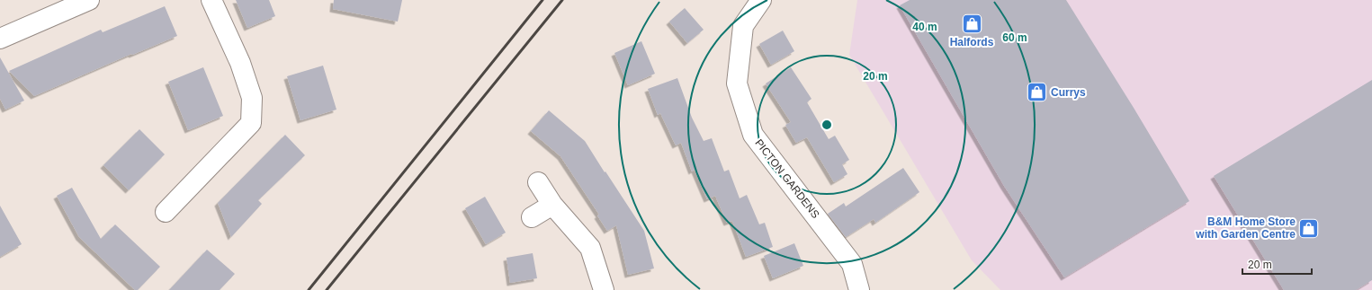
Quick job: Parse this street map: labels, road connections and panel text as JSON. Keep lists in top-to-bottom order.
{
  "streets": {
    "street": ["PICTON GARDENS"]
  },
  "places": {
    "shop": ["Halfords", "Currys", "B&M Home Store with Garden Centre"]
  },
  "scale_bar": "20 m",
  "rings": ["40 m", "60 m", "20 m"]
}
